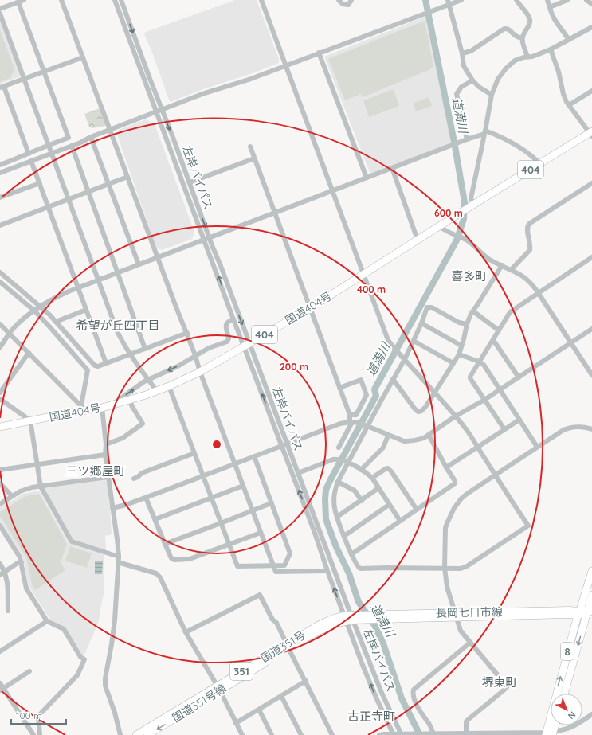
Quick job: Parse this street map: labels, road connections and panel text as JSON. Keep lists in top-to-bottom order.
{
  "streets": {
    "highway": [
      "404",
      "国道404号",
      "国道351号",
      "8",
      "351",
      "国道351号線"
    ],
    "main road": ["長岡七日市線"],
    "street": ["左岸バイパス"]
  },
  "crossings": [
    ["左岸バイパス", "国道404号"],
    ["左岸バイパス", "長岡七日市線"],
    ["左岸バイパス", "国道351号"],
    ["長岡七日市線", "国道351号"],
    ["長岡七日市線", "8"],
    ["国道351号", "国道351号線"]
  ],
  "one_way": ["国道351号線"],
  "districts": [
    "喜多町",
    "希望が丘四丁目",
    "三ツ郷屋町",
    "堺東町",
    "古正寺町"
  ],
  "water": ["道満川"],
  "scale_bar": "100 m",
  "north": "bottom right",
  "rings": ["600 m", "400 m", "200 m"]
}
